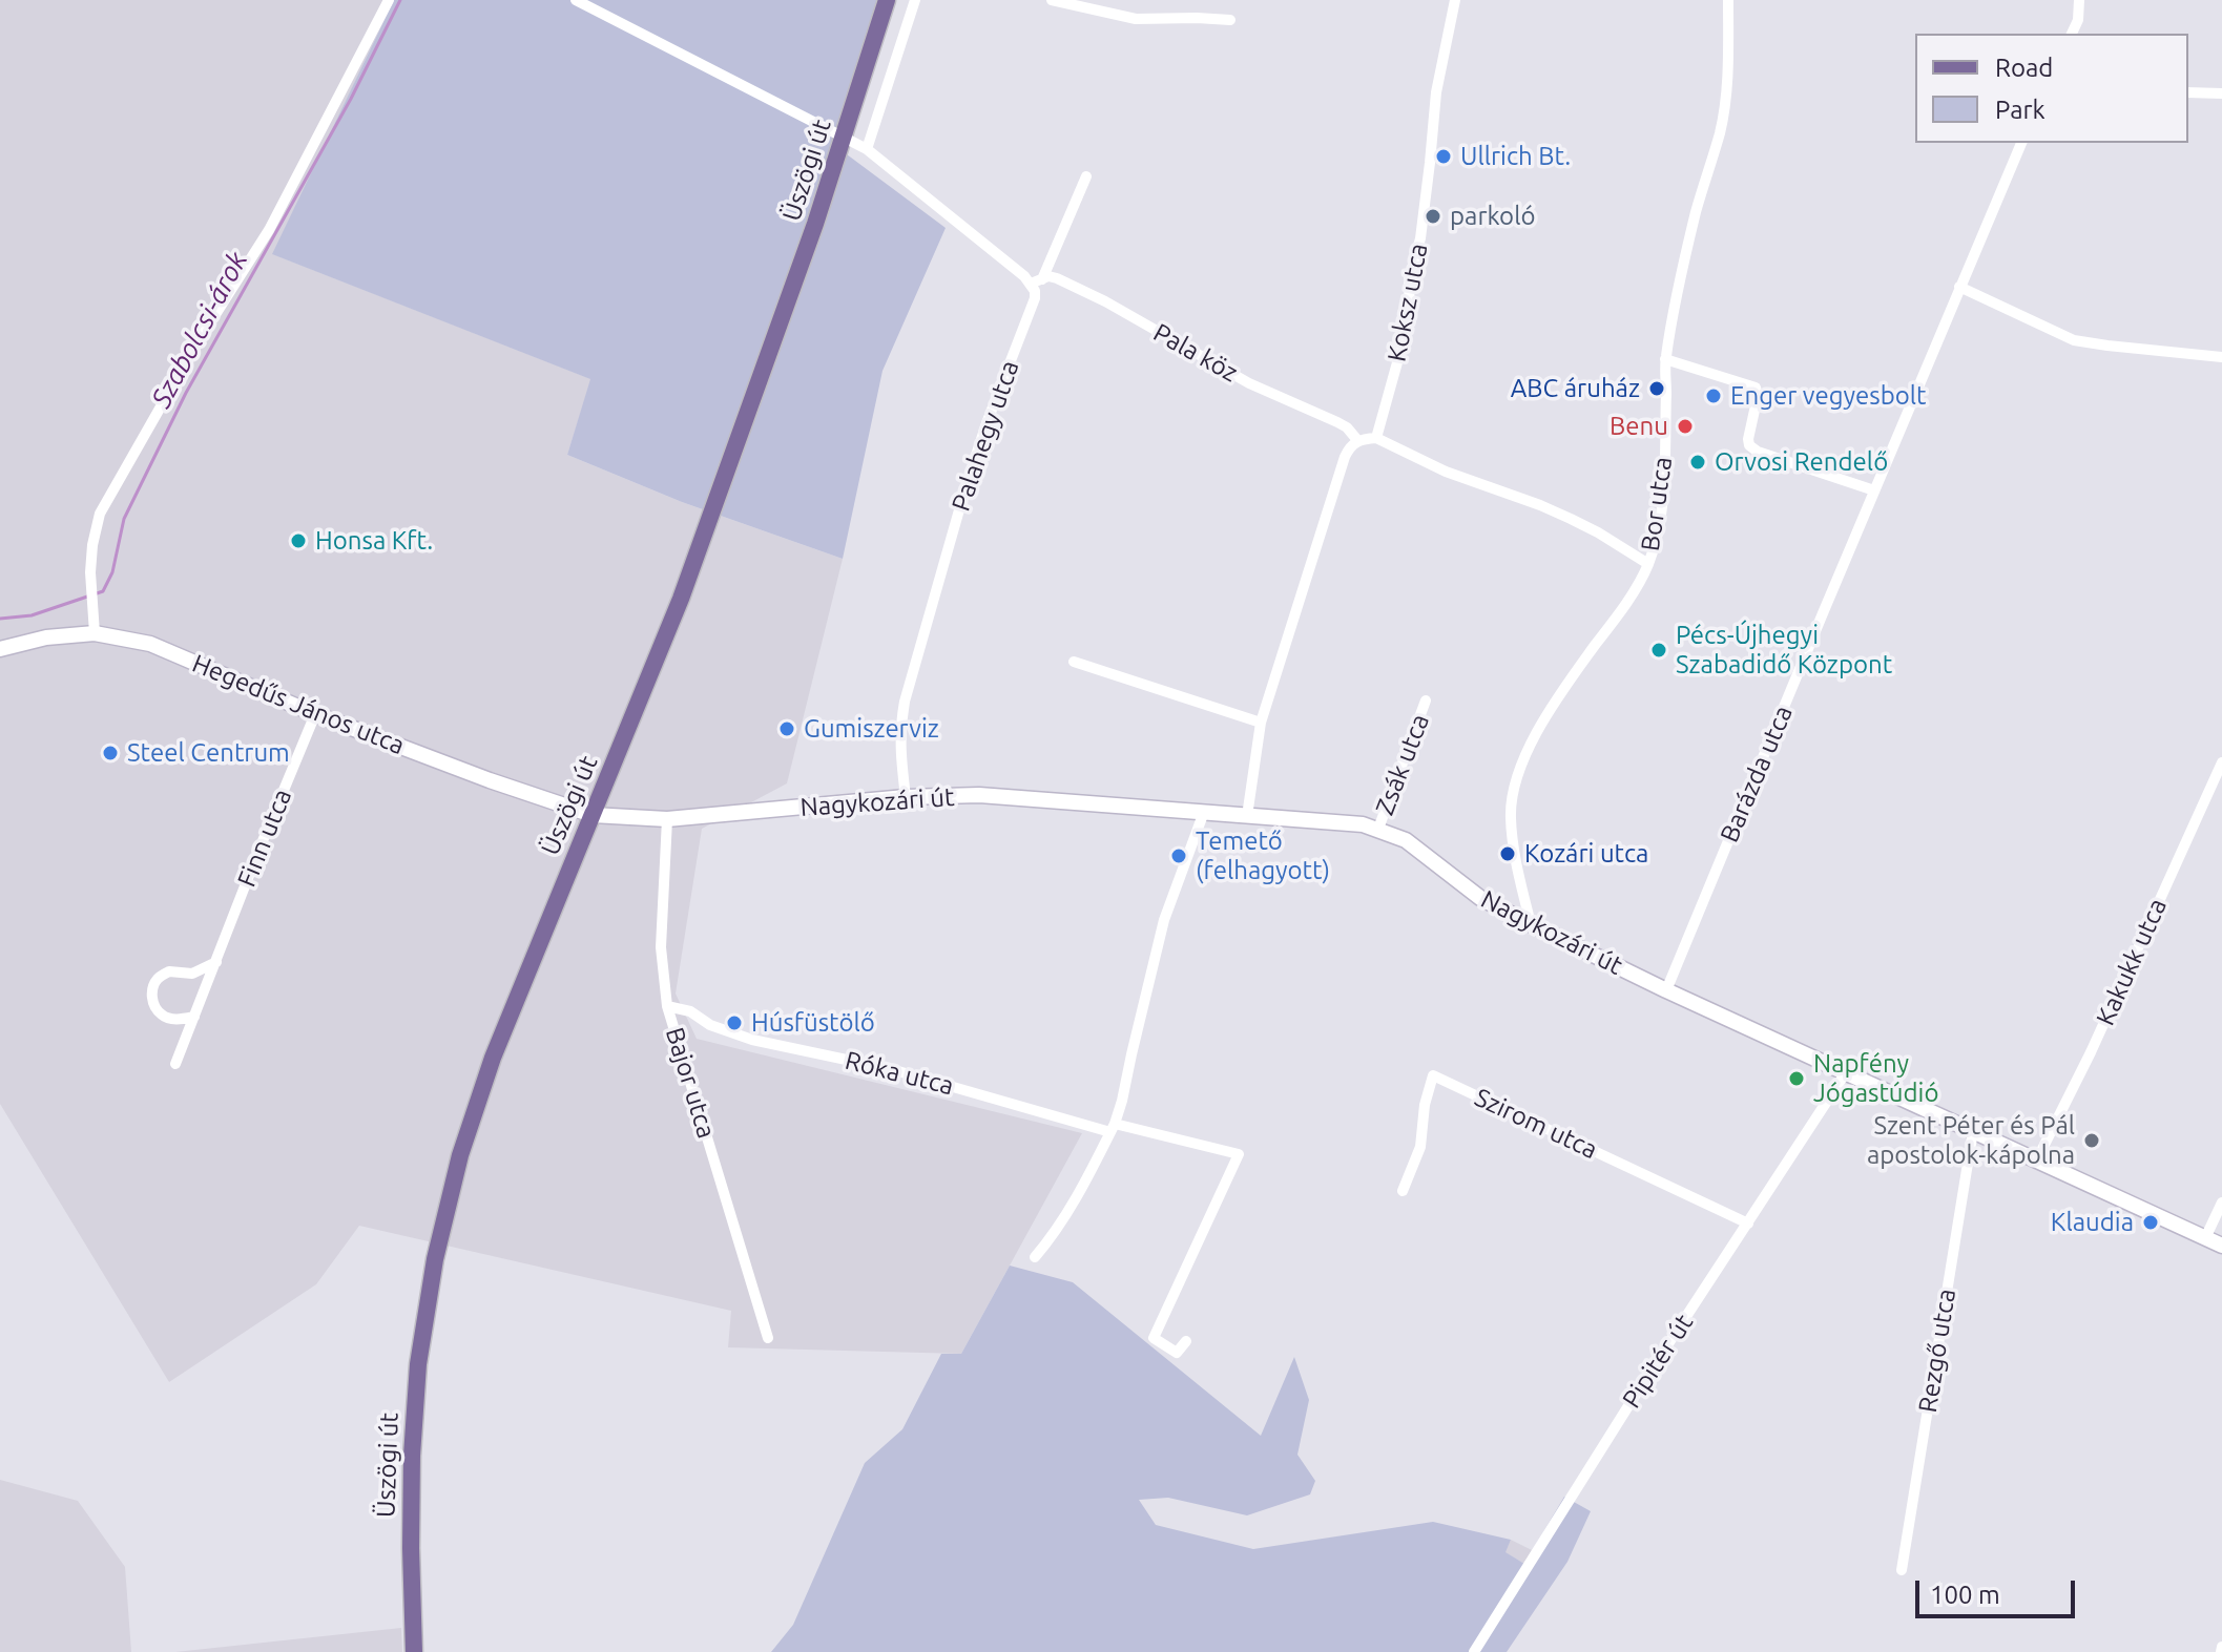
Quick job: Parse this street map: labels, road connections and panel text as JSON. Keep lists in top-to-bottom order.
{
  "streets": {
    "main road": ["Üszögi út"],
    "street": [
      "Koksz utca",
      "Pala köz",
      "Palahegy utca",
      "Bor utca",
      "Hegedűs János utca",
      "Zsák utca",
      "Barázda utca",
      "Nagykozári út",
      "Finn utca",
      "Kakukk utca",
      "Róka utca",
      "Bajor utca",
      "Szirom utca",
      "Rezgő utca",
      "Pipitér út"
    ]
  },
  "crossings": [
    ["Üszögi út", "Hegedűs János utca"],
    ["Üszögi út", "Nagykozári út"],
    ["Pala köz", "Palahegy utca"],
    ["Palahegy utca", "Nagykozári út"],
    ["Bor utca", "Nagykozári út"],
    ["Hegedűs János utca", "Nagykozári út"],
    ["Hegedűs János utca", "Finn utca"],
    ["Zsák utca", "Nagykozári út"],
    ["Barázda utca", "Nagykozári út"],
    ["Nagykozári út", "Kakukk utca"],
    ["Nagykozári út", "Bajor utca"],
    ["Nagykozári út", "Rezgő utca"],
    ["Nagykozári út", "Pipitér út"],
    ["Róka utca", "Bajor utca"],
    ["Szirom utca", "Pipitér út"]
  ],
  "water": ["Szabolcsi-árok"],
  "places": [
    "Ullrich Bt.",
    "parkoló",
    "ABC áruház",
    "Enger vegyesbolt",
    "Benu",
    "Orvosi Rendelő",
    "Honsa Kft.",
    "Pécs-Újhegyi Szabadidő Központ",
    "Gumiszerviz",
    "Steel Centrum",
    "Kozári utca",
    "Temető (felhagyott)",
    "Húsfüstölő",
    "Napfény Jógastúdió",
    "Szent Péter és Pál apostolok-kápolna",
    "Klaudia"
  ],
  "legend": ["Road", "Park"],
  "scale_bar": "100 m"
}
